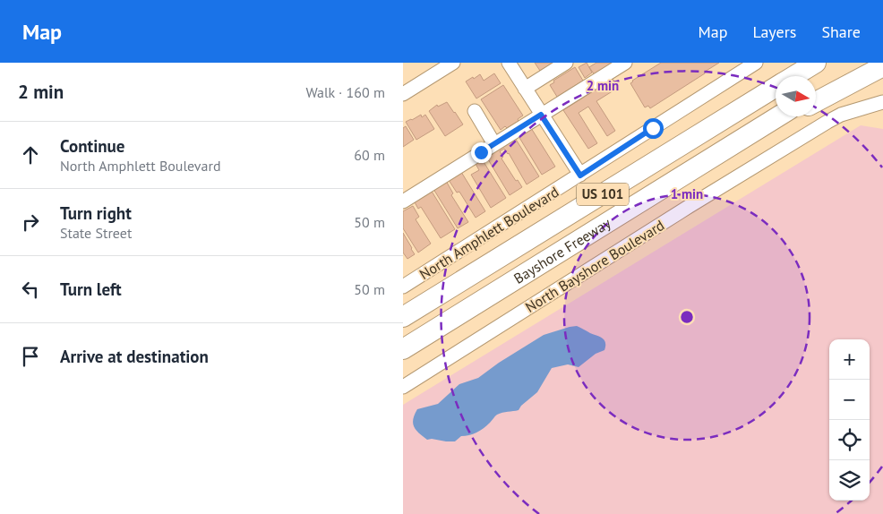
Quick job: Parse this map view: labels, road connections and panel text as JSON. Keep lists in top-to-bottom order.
{
  "streets": {
    "highway": ["US 101", "Bayshore Freeway"],
    "street": ["North Amphlett Boulevard", "North Bayshore Boulevard"]
  },
  "north": "right",
  "page": {
    "header": "Map",
    "nav": ["Map", "Layers", "Share"],
    "heading": ["2 min", "Walk · 160 m"],
    "list": [
      ["Continue", "North Amphlett Boulevard", "60 m"],
      ["Turn right", "State Street", "50 m"],
      ["Turn left", "50 m"],
      "Arrive at destination"
    ],
    "map_buttons": ["+", "−"]
  },
  "rings": ["2 min", "1 min"]
}
